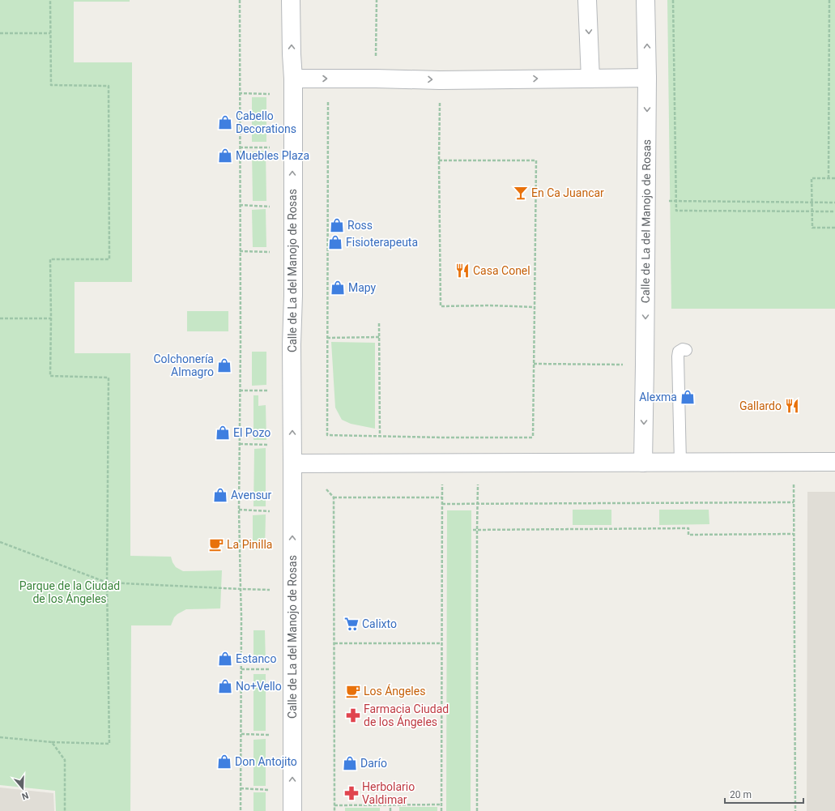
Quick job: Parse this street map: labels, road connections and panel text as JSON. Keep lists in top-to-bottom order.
{
  "streets": {
    "street": ["Calle de La del Manojo de Rosas"]
  },
  "parks": ["Parque de la Ciudad de los Ángeles"],
  "places": {
    "shop": [
      "Cabello Decorations",
      "Muebles Plaza",
      "Ross",
      "Fisioterapeuta",
      "Mapy",
      "Colchonería Almagro",
      "Alexma",
      "El Pozo",
      "Avensur",
      "Estanco",
      "No+Vello",
      "Don Antojito",
      "Darío"
    ],
    "bar": ["En Ca Juancar"],
    "restaurant": ["Casa Conel", "Gallardo"],
    "cafe": ["La Pinilla", "Los Ángeles"],
    "supermarket": ["Calixto"],
    "pharmacy": ["Farmacia Ciudad de los Ángeles", "Herbolario Valdimar"]
  },
  "scale_bar": "20 m",
  "north": "bottom"
}
